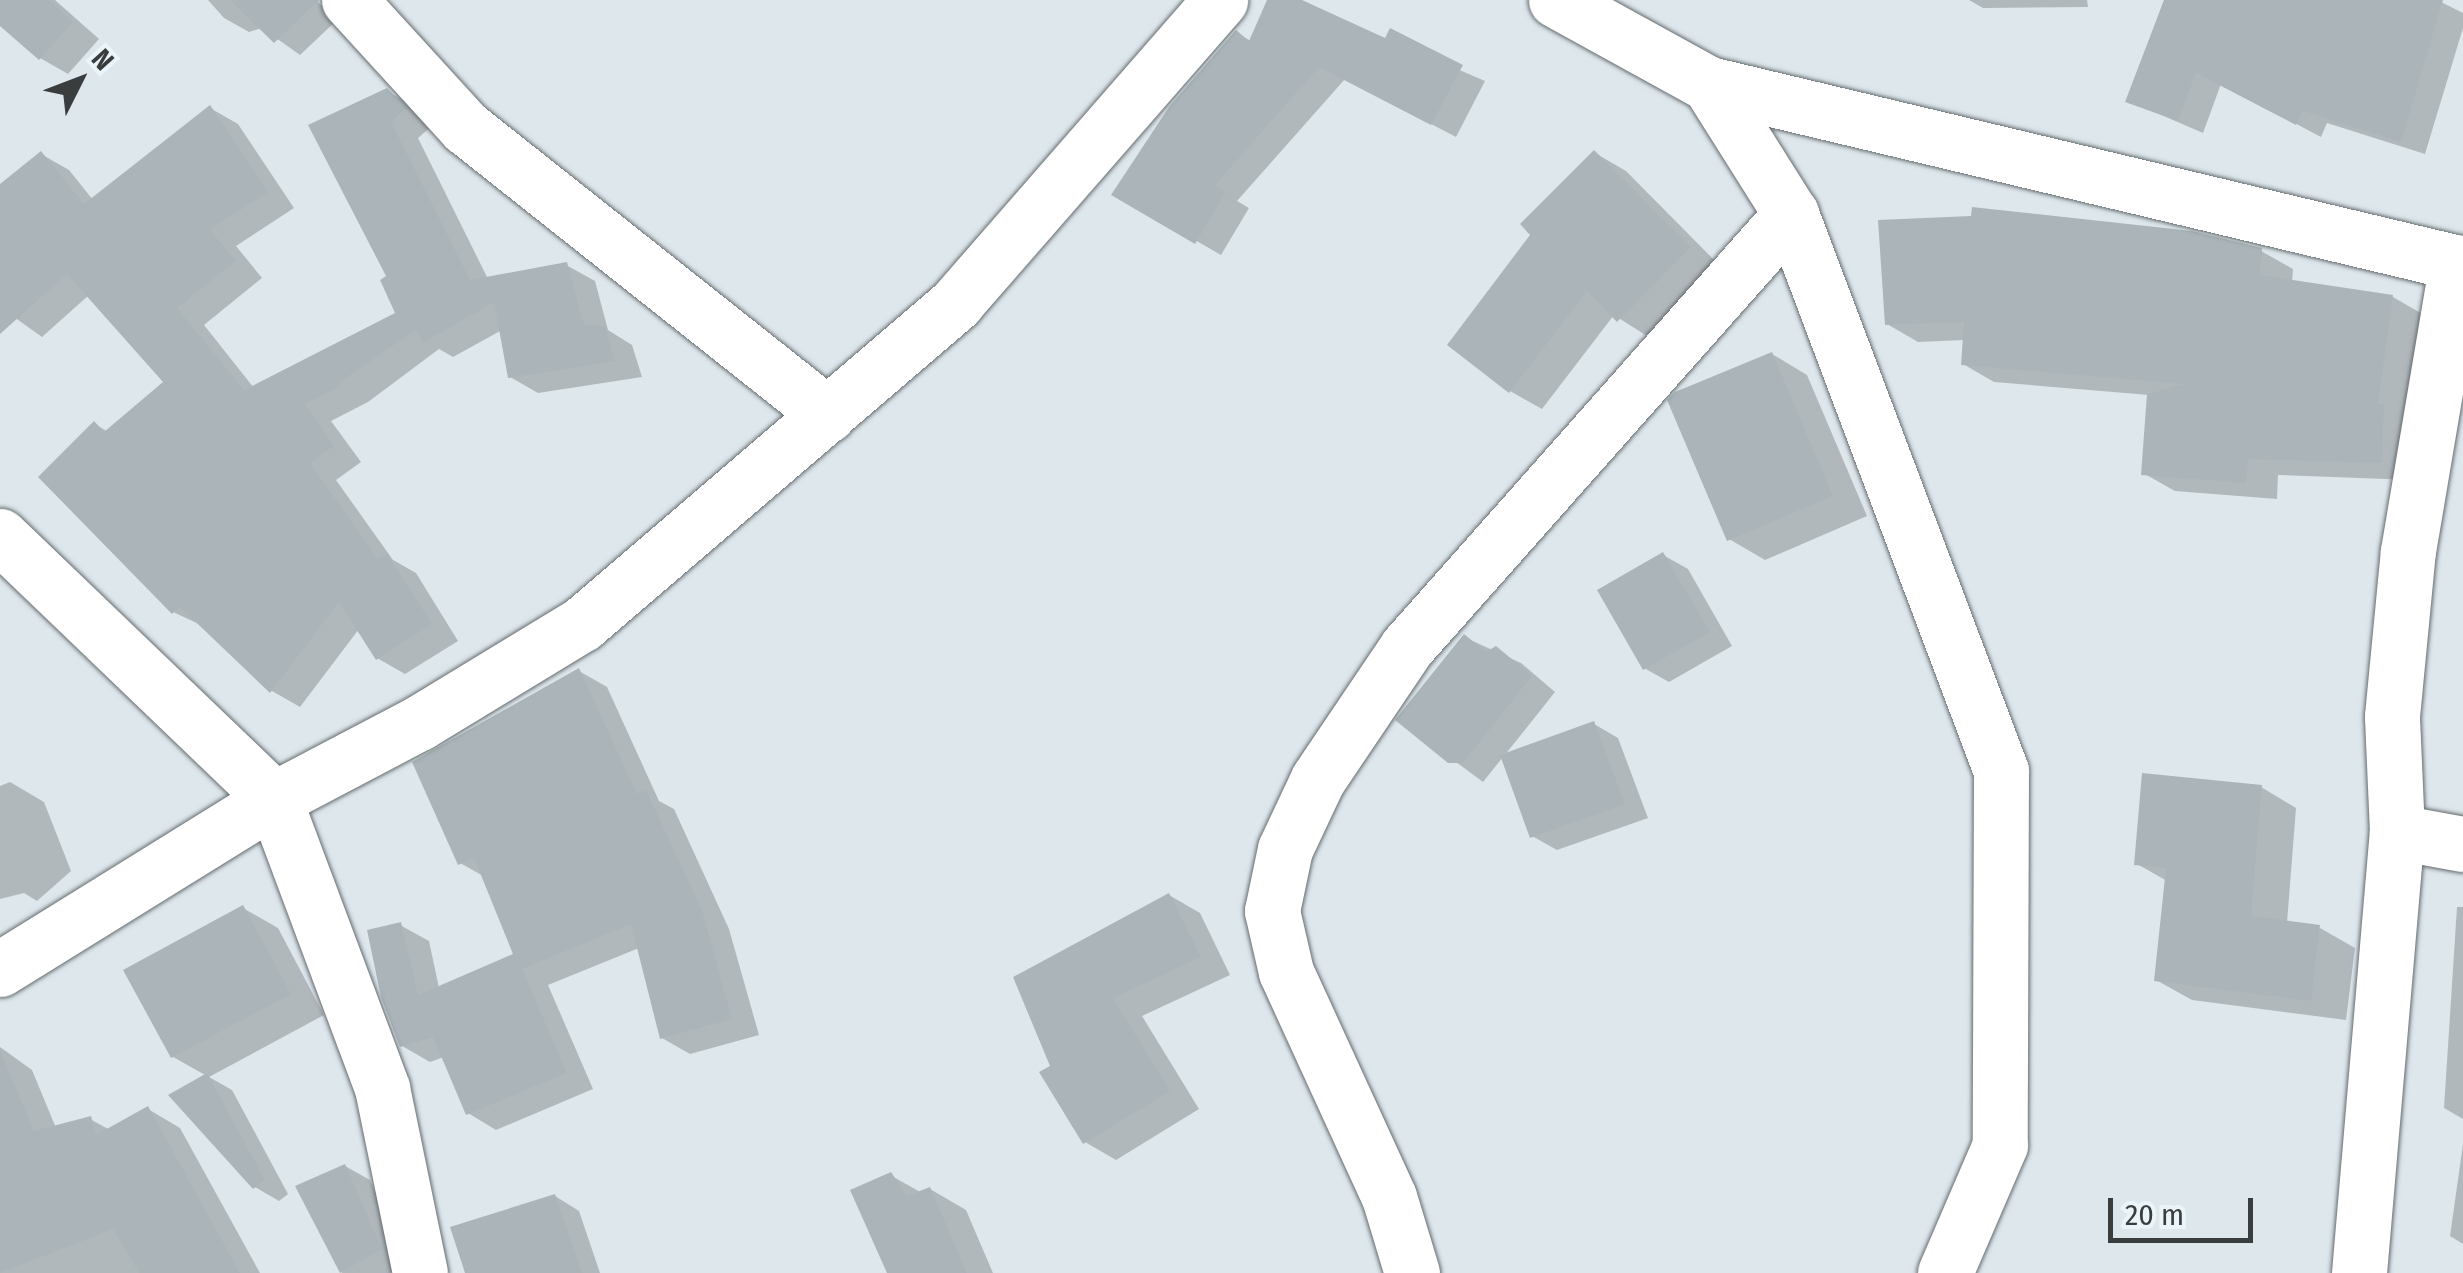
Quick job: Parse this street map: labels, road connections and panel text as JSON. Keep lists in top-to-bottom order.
{
  "scale_bar": "20 m",
  "north": "top right"
}
